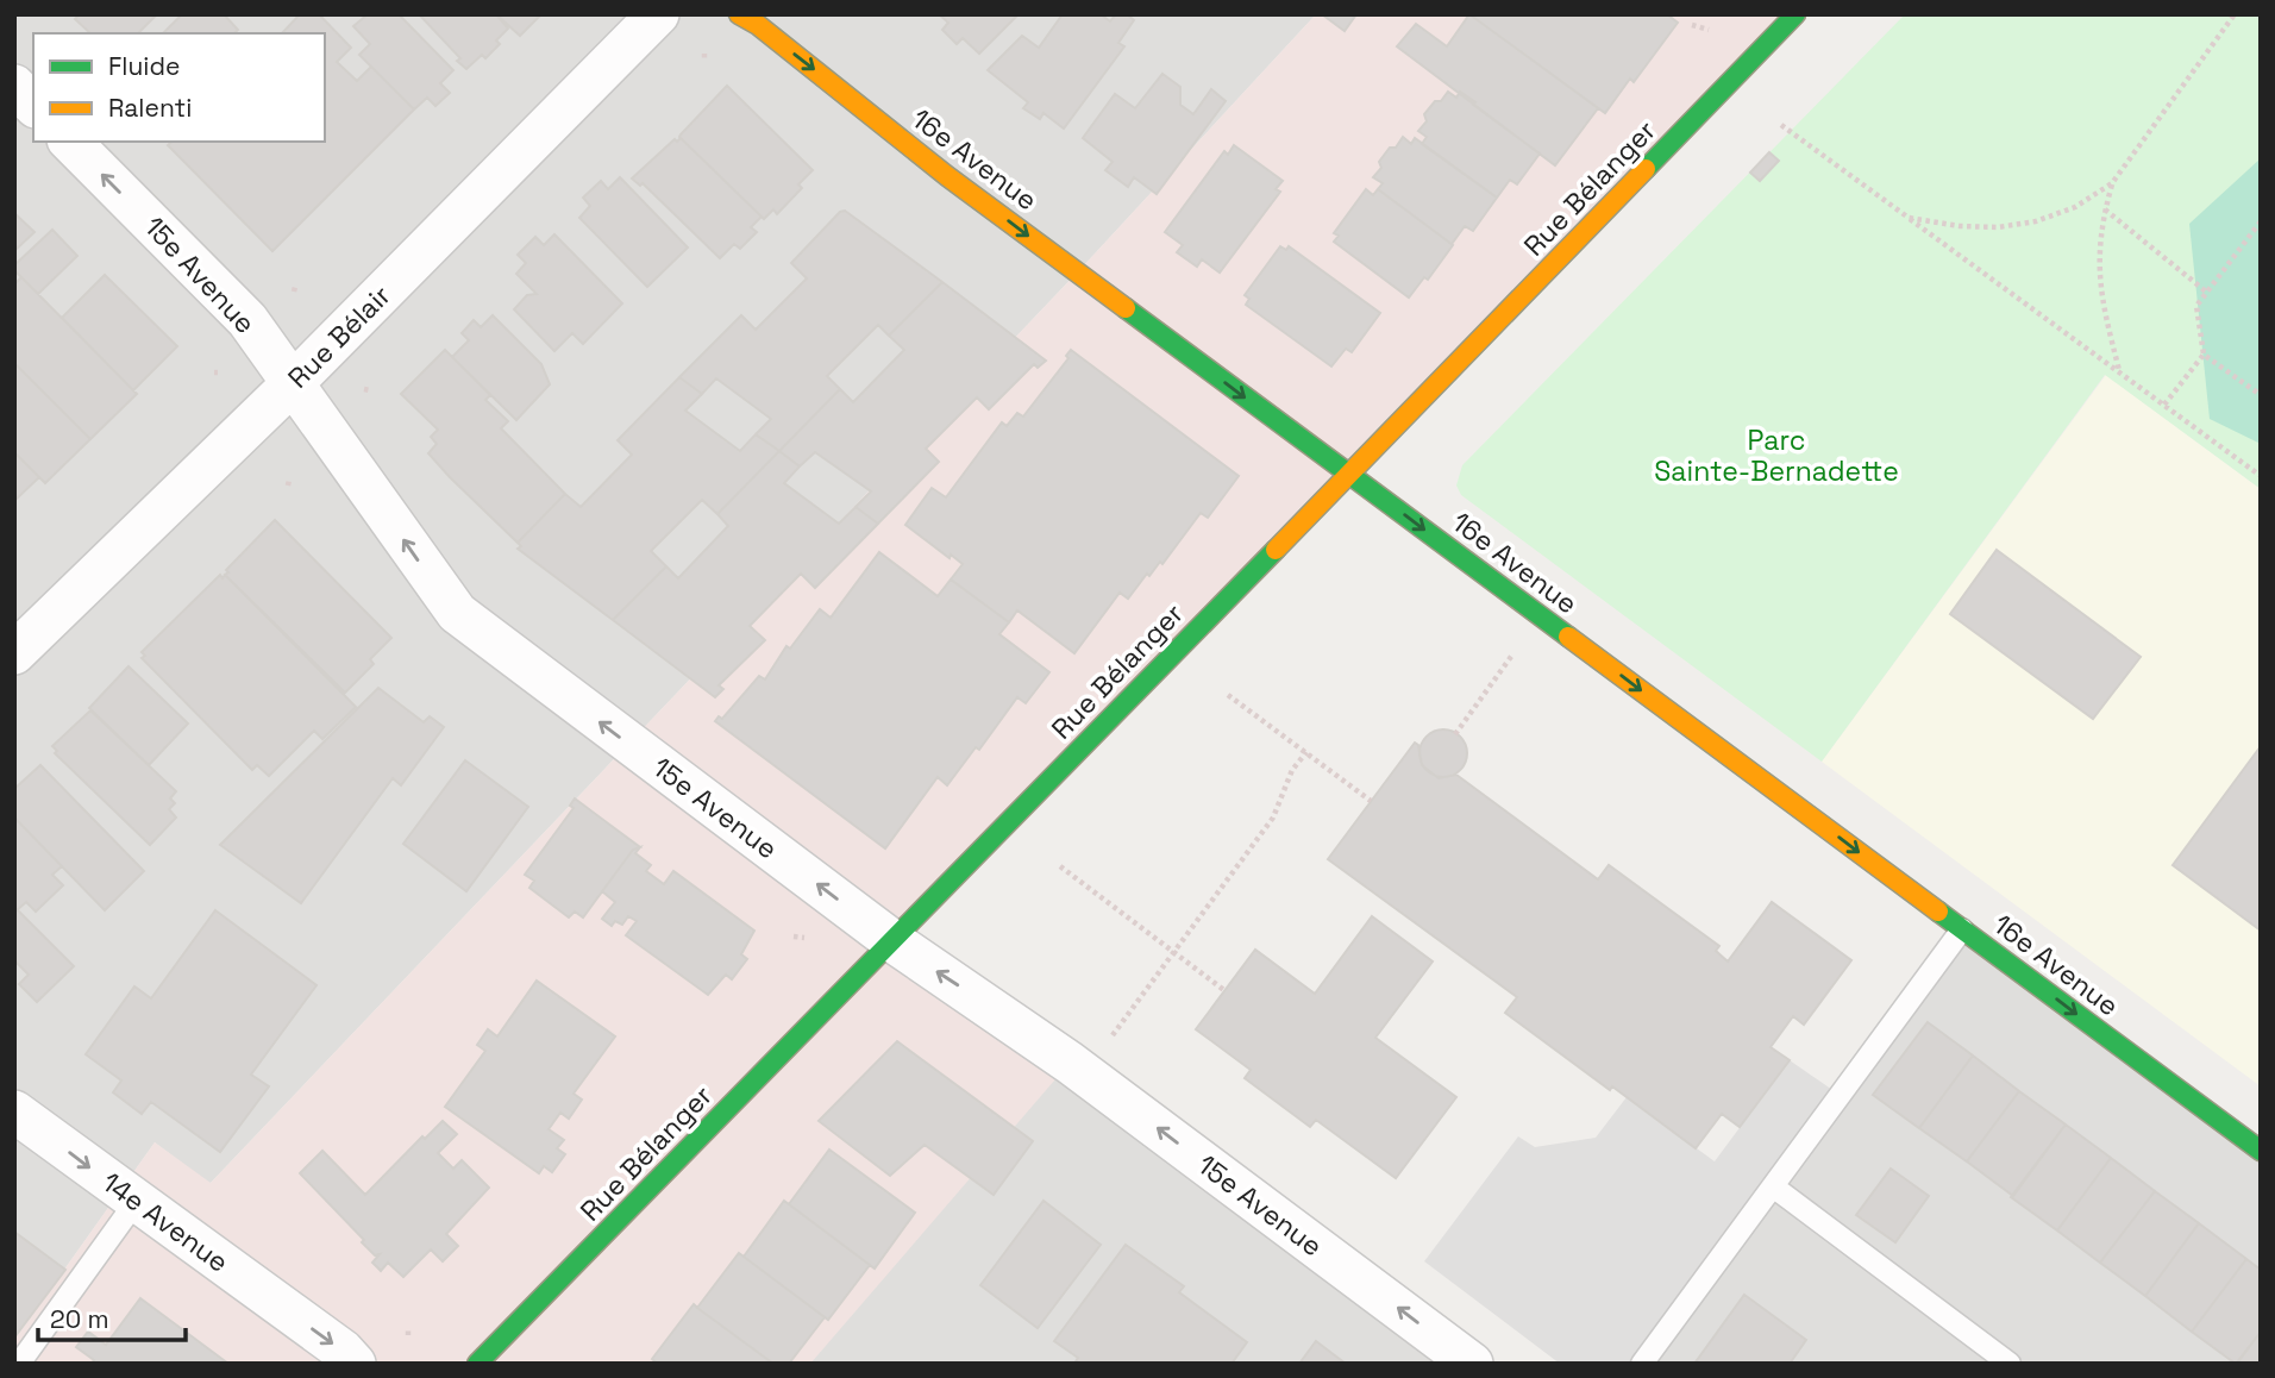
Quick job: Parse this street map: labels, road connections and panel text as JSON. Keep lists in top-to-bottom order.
{
  "streets": {
    "street": [
      "16e Avenue",
      "Rue Bélanger",
      "15e Avenue",
      "Rue Bélair",
      "14e Avenue"
    ]
  },
  "crossings": [
    ["16e Avenue", "Rue Bélanger"],
    ["Rue Bélanger", "15e Avenue"],
    ["15e Avenue", "Rue Bélair"]
  ],
  "one_way": ["16e Avenue", "15e Avenue", "14e Avenue"],
  "parks": ["Parc Sainte-Bernadette"],
  "legend": ["Fluide", "Ralenti"],
  "scale_bar": "20 m"
}
